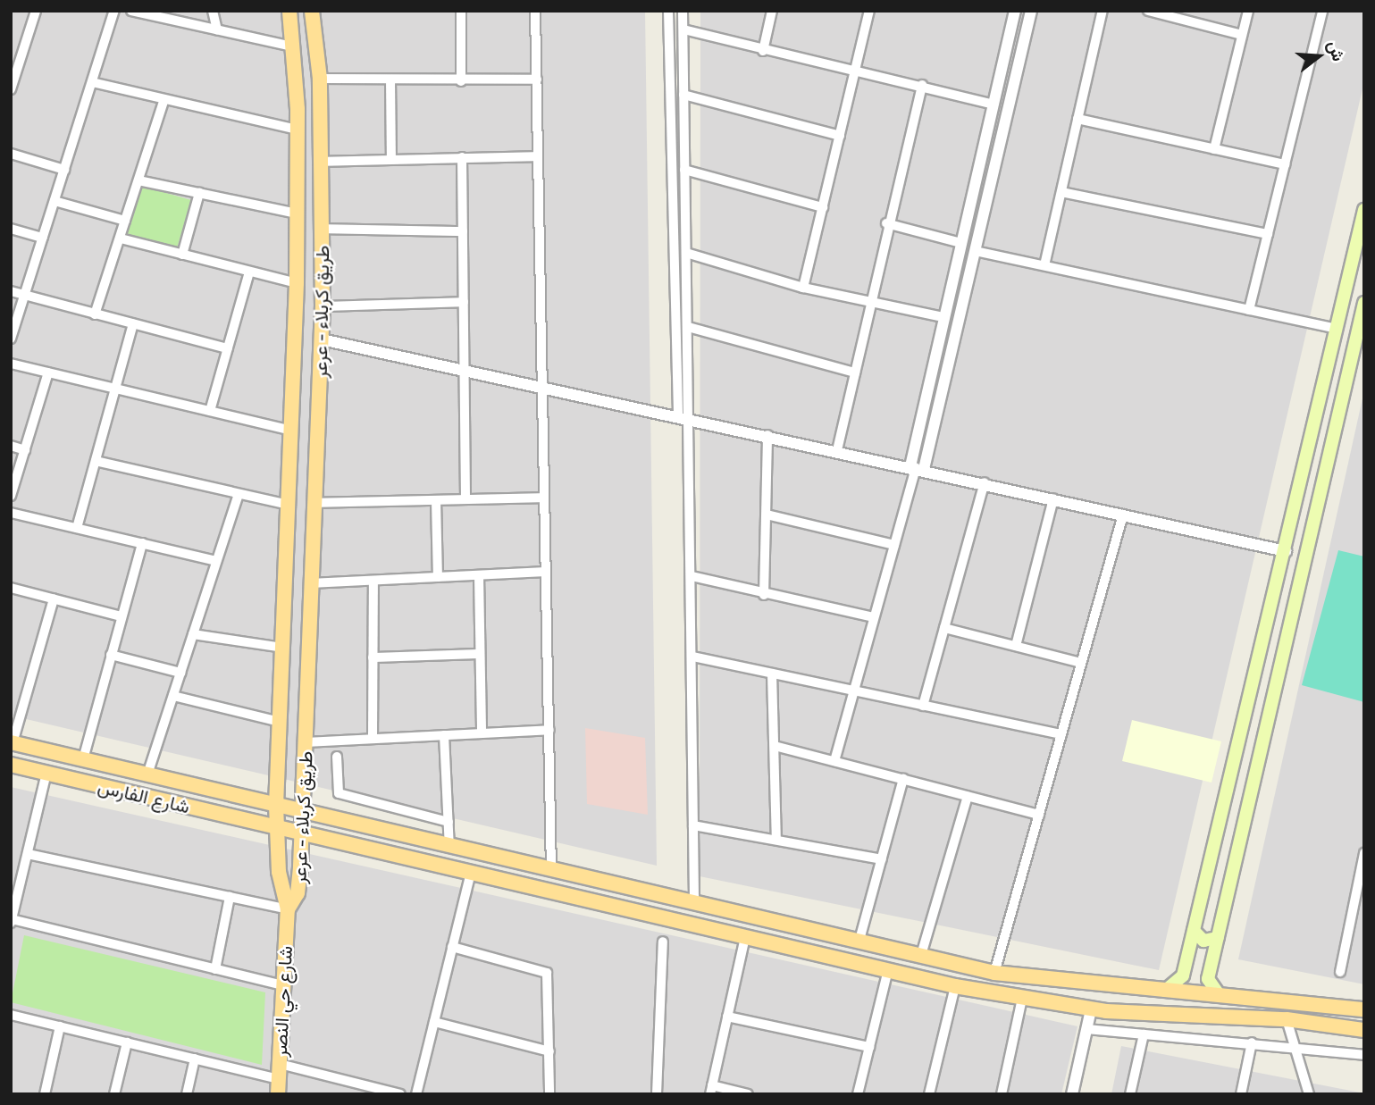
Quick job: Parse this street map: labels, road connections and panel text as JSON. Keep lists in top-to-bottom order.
{
  "streets": {
    "main road": ["طريق كربلاء - عرعر", "شارع الفارس", "شارع حي النصر"]
  },
  "crossings": [
    ["طريق كربلاء - عرعر", "شارع الفارس"],
    ["طريق كربلاء - عرعر", "شارع حي النصر"]
  ],
  "north": "right"
}
